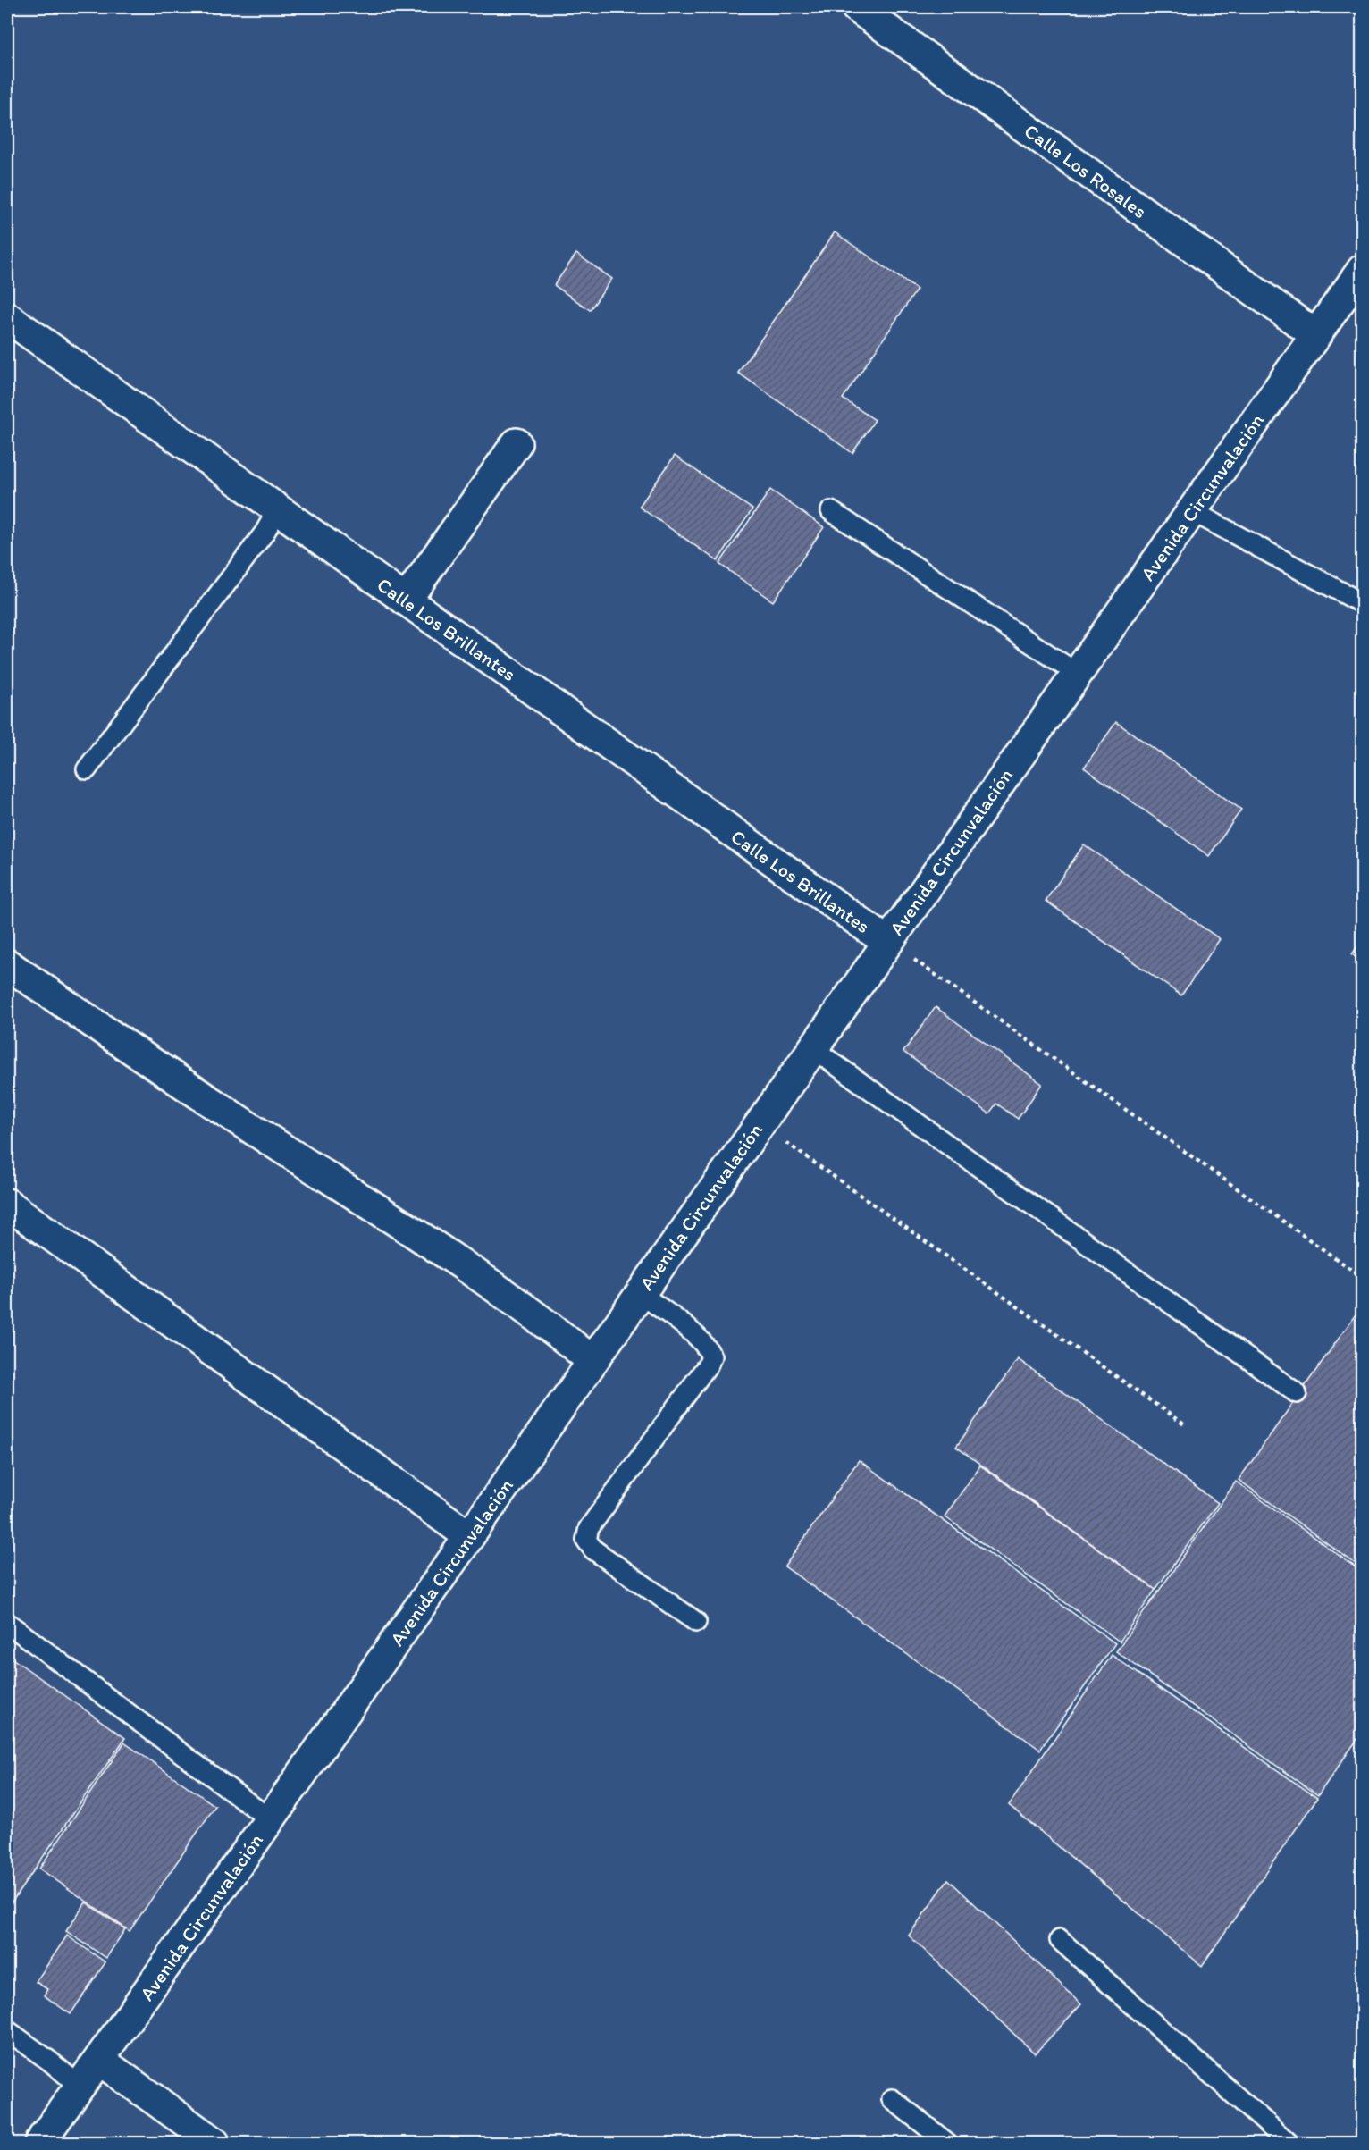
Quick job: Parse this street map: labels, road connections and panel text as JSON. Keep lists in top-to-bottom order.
{
  "streets": {
    "street": ["Calle Los Rosales", "Avenida Circunvalación", "Calle Los Brillantes"]
  },
  "crossings": [
    ["Calle Los Rosales", "Avenida Circunvalación"],
    ["Avenida Circunvalación", "Calle Los Brillantes"]
  ]
}
